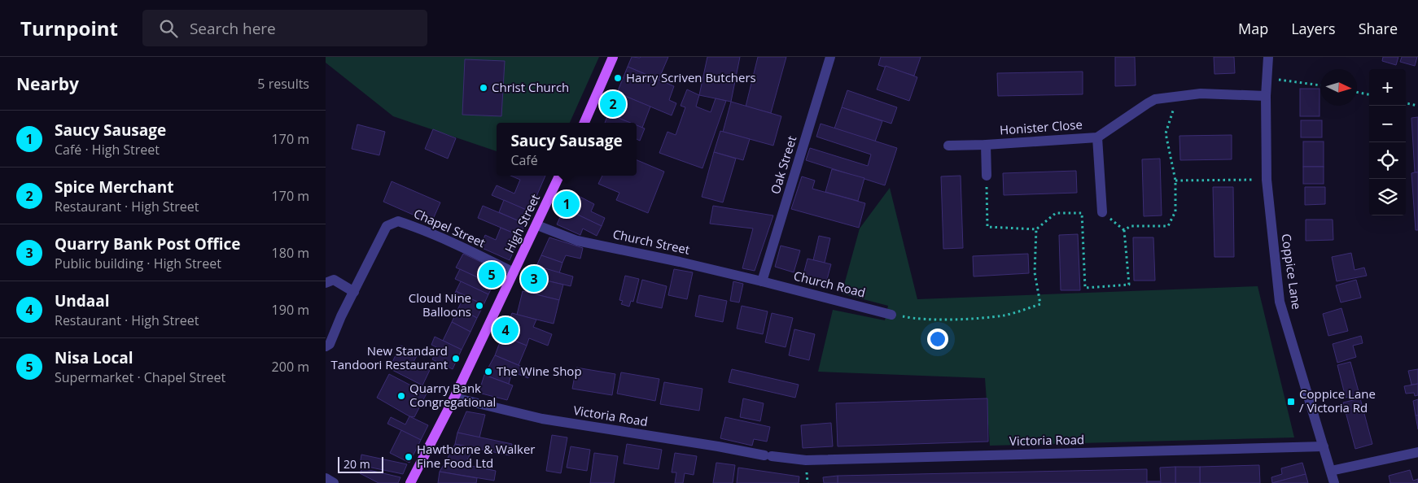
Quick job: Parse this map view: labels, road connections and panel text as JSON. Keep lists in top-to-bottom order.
{
  "streets": {
    "main road": ["High Street"],
    "street": [
      "Honister Close",
      "Oak Street",
      "Chapel Street",
      "Church Street",
      "Coppice Lane",
      "Church Road",
      "Victoria Road"
    ]
  },
  "crossings": [
    ["Honister Close", "Coppice Lane"],
    ["Oak Street", "Church Street"],
    ["Oak Street", "Church Road"],
    ["High Street", "Chapel Street"],
    ["High Street", "Church Street"],
    ["High Street", "Victoria Road"],
    ["Church Street", "Church Road"],
    ["Coppice Lane", "Victoria Road"]
  ],
  "places": {
    "other": [
      "Harry Scriven Butchers",
      "Christ Church",
      "Cloud Nine Balloons",
      "New Standard Tandoori Restaurant",
      "The Wine Shop",
      "Quarry Bank Congregational",
      "Hawthorne & Walker Fine Food Ltd"
    ],
    "transit": ["Coppice Lane / Victoria Rd"]
  },
  "scale_bar": "20 m",
  "north": "right",
  "page": {
    "header": "Turnpoint",
    "search": "Search here",
    "nav": ["Map", "Layers", "Share"],
    "heading": ["Nearby", "5 results"],
    "map_buttons": ["+", "−"],
    "pins": [
      "2",
      "1",
      "5",
      "3",
      "4"
    ],
    "list": [
      {
        "mark": "1",
        "name": "Saucy Sausage",
        "note": "Café · High Street",
        "value": "170 m"
      },
      {
        "mark": "2",
        "name": "Spice Merchant",
        "note": "Restaurant · High Street",
        "value": "170 m"
      },
      {
        "mark": "3",
        "name": "Quarry Bank Post Office",
        "note": "Public building · High Street",
        "value": "180 m"
      },
      {
        "mark": "4",
        "name": "Undaal",
        "note": "Restaurant · High Street",
        "value": "190 m"
      },
      {
        "mark": "5",
        "name": "Nisa Local",
        "note": "Supermarket · Chapel Street",
        "value": "200 m"
      }
    ],
    "popup": ["Saucy Sausage", "Café"],
    "scale": "20 m"
  }
}
